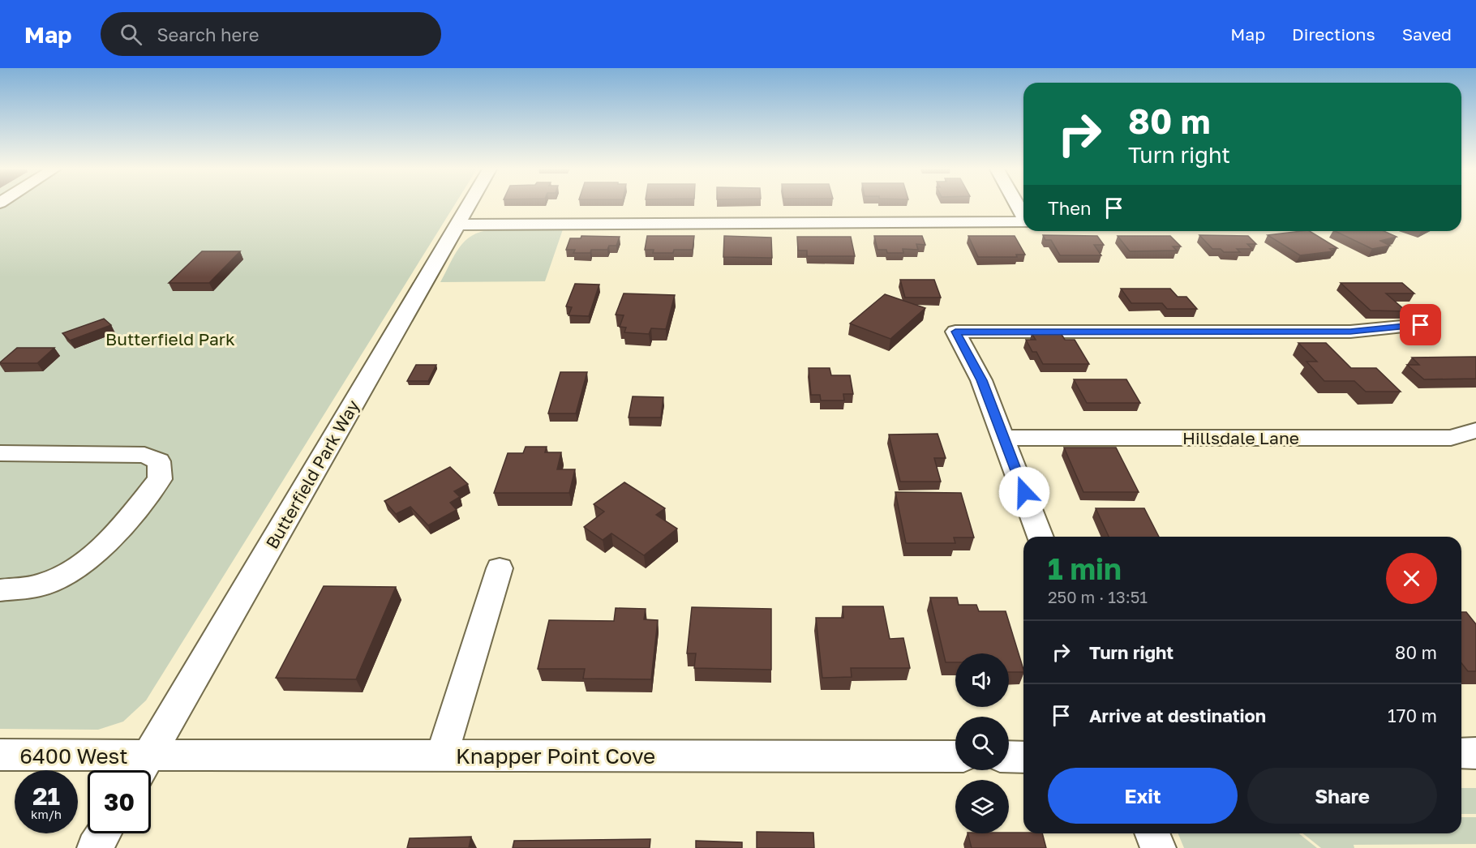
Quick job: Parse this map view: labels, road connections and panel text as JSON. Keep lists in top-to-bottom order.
{
  "streets": {
    "street": [
      "Hillsdale Lane",
      "Butterfield Park Way",
      "6400 West",
      "Knapper Point Cove"
    ]
  },
  "crossings": [
    ["Butterfield Park Way", "6400 West"],
    ["Butterfield Park Way", "Knapper Point Cove"],
    ["6400 West", "Knapper Point Cove"]
  ],
  "parks": ["Butterfield Park"],
  "page": {
    "header": "Map",
    "search": "Search here",
    "nav": ["Map", "Directions", "Saved"],
    "turn": ["80 m", "Turn right"],
    "then": "Then",
    "heading": ["1 min", "250 m · 13:51"],
    "list": [
      {
        "name": "Turn right",
        "value": "80 m"
      },
      {
        "name": "Arrive at destination",
        "value": "170 m"
      }
    ],
    "buttons": ["Exit", "Share"],
    "speed": "21 km/h",
    "limit": "30"
  }
}
